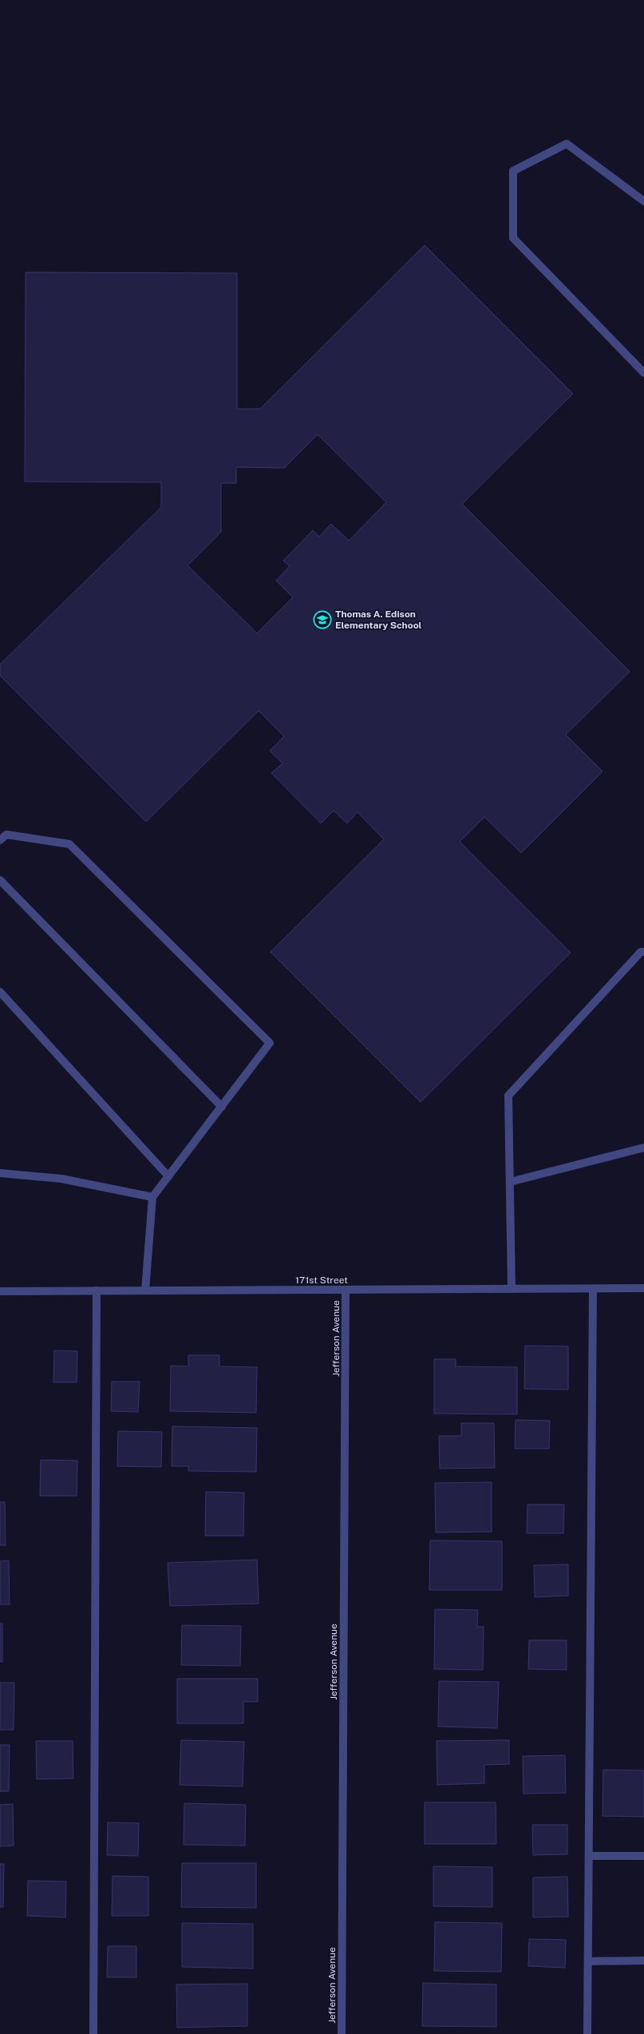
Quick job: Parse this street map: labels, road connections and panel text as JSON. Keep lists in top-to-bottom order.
{
  "streets": {
    "street": ["171st Street", "Jefferson Avenue"]
  },
  "crossings": [
    ["171st Street", "Jefferson Avenue"]
  ],
  "places": {
    "school or university": ["Thomas A. Edison Elementary School"]
  }
}
